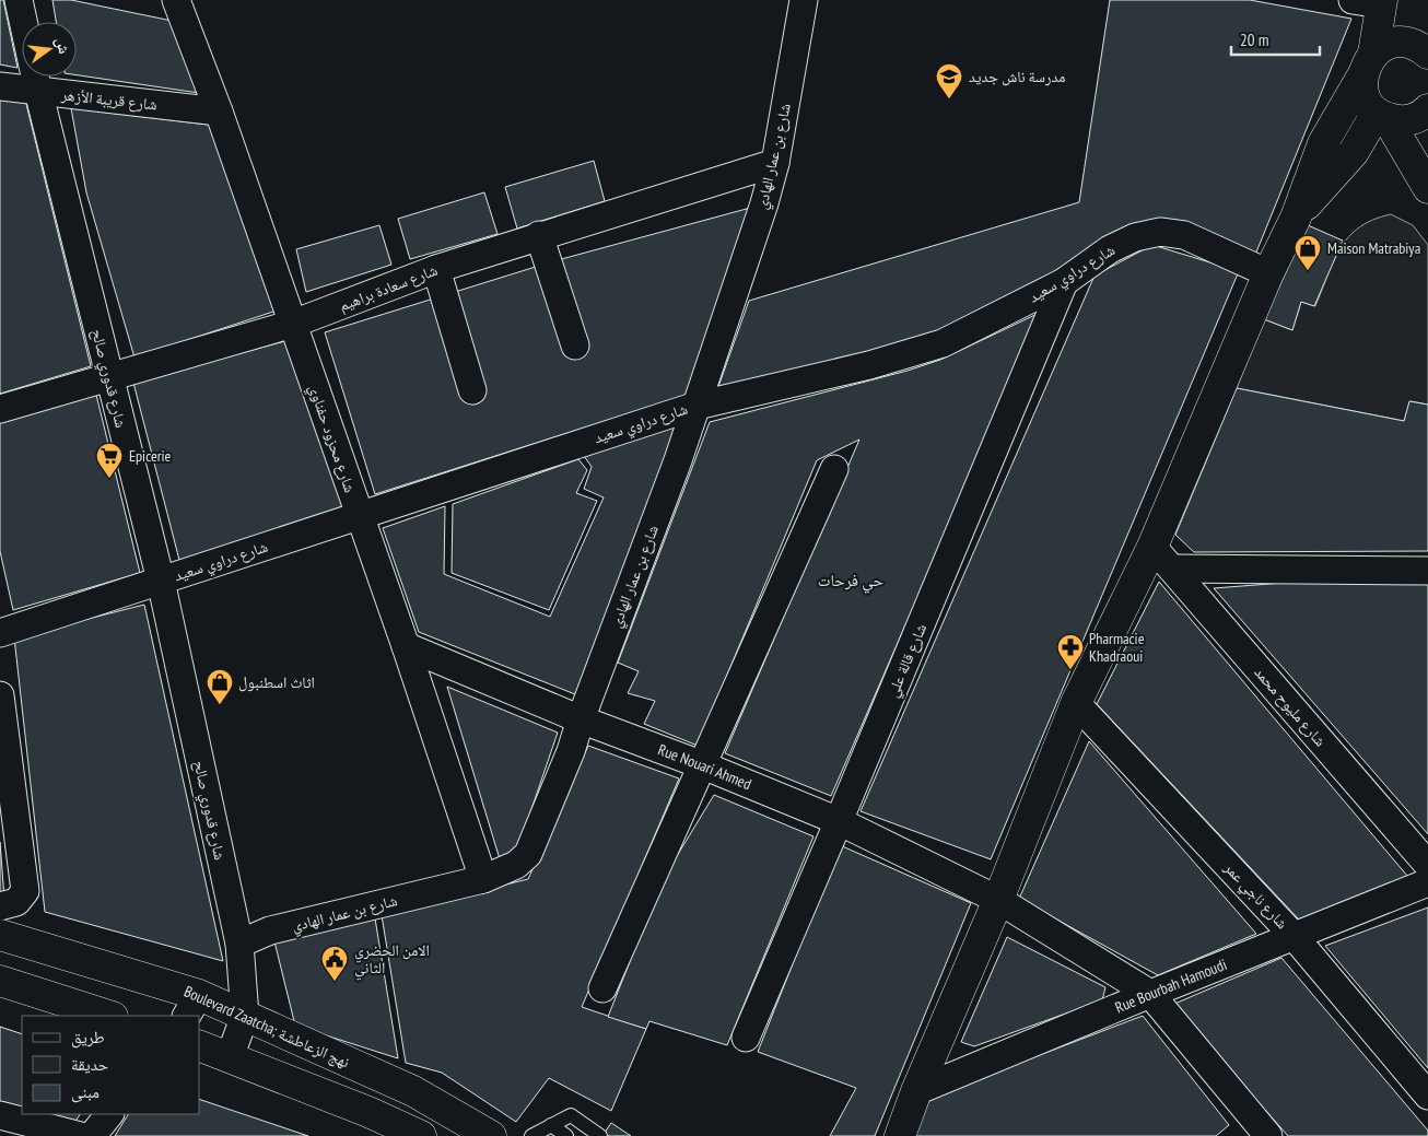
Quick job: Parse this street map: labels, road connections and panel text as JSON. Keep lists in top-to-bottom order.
{
  "streets": {
    "street": [
      "شارع قريبة الأزهر",
      "شارع بن عمار الهادي",
      "شارع دراوي سعيد",
      "شارع سعادة براهيم",
      "شارع قدوري صالح",
      "شارع محزود حفناوي",
      "شارع قالة علي",
      "شارع مليوح محمد",
      "Rue Nouari Ahmed",
      "شارع ناجي عمر",
      "Rue Bourbah Hamoudi",
      "Boulevard Zaatcha; نهج الزعاطشة"
    ]
  },
  "crossings": [
    ["شارع قريبة الأزهر", "شارع قدوري صالح"],
    ["شارع قريبة الأزهر", "شارع محزود حفناوي"],
    ["شارع بن عمار الهادي", "شارع دراوي سعيد"],
    ["شارع بن عمار الهادي", "شارع سعادة براهيم"],
    ["شارع بن عمار الهادي", "شارع قدوري صالح"],
    ["شارع بن عمار الهادي", "شارع محزود حفناوي"],
    ["شارع بن عمار الهادي", "Rue Nouari Ahmed"],
    ["شارع دراوي سعيد", "شارع قدوري صالح"],
    ["شارع دراوي سعيد", "شارع محزود حفناوي"],
    ["شارع دراوي سعيد", "شارع قالة علي"],
    ["شارع سعادة براهيم", "شارع قدوري صالح"],
    ["شارع سعادة براهيم", "شارع محزود حفناوي"],
    ["شارع قدوري صالح", "Boulevard Zaatcha; نهج الزعاطشة"],
    ["شارع محزود حفناوي", "Rue Nouari Ahmed"],
    ["شارع قالة علي", "Rue Nouari Ahmed"],
    ["شارع ناجي عمر", "Rue Bourbah Hamoudi"]
  ],
  "districts": ["حي فرحات"],
  "places": {
    "school or university": ["مدرسة ناش جديد"],
    "shop": ["Maison Matrabiya", "اثاث اسطنبول"],
    "supermarket": ["Epicerie"],
    "pharmacy": ["Pharmacie Khadraoui"],
    "public building": ["الامن الحضري الثاني"]
  },
  "legend": ["طريق", "حديقة", "مبنى"],
  "scale_bar": "20 m",
  "north": "right"
}
